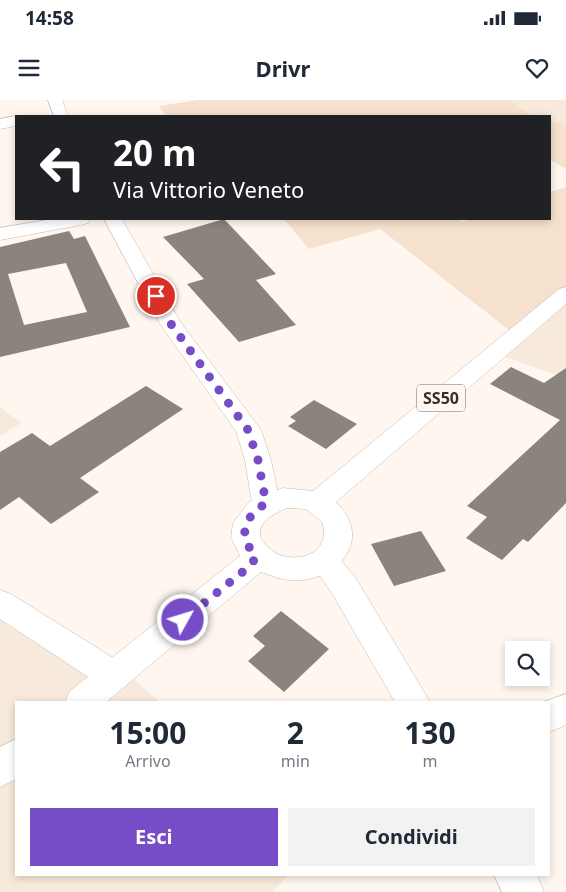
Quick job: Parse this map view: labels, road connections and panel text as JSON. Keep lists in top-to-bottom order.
{
  "streets": {
    "street": ["SS50"]
  },
  "page": {
    "status": "14:58",
    "header": "Drivr",
    "turn": ["20 m", "Via Vittorio Veneto"],
    "eta": [
      "15:00",
      "Arrivo",
      "2",
      "min",
      "130",
      "m"
    ],
    "buttons": ["Esci", "Condividi"]
  }
}
